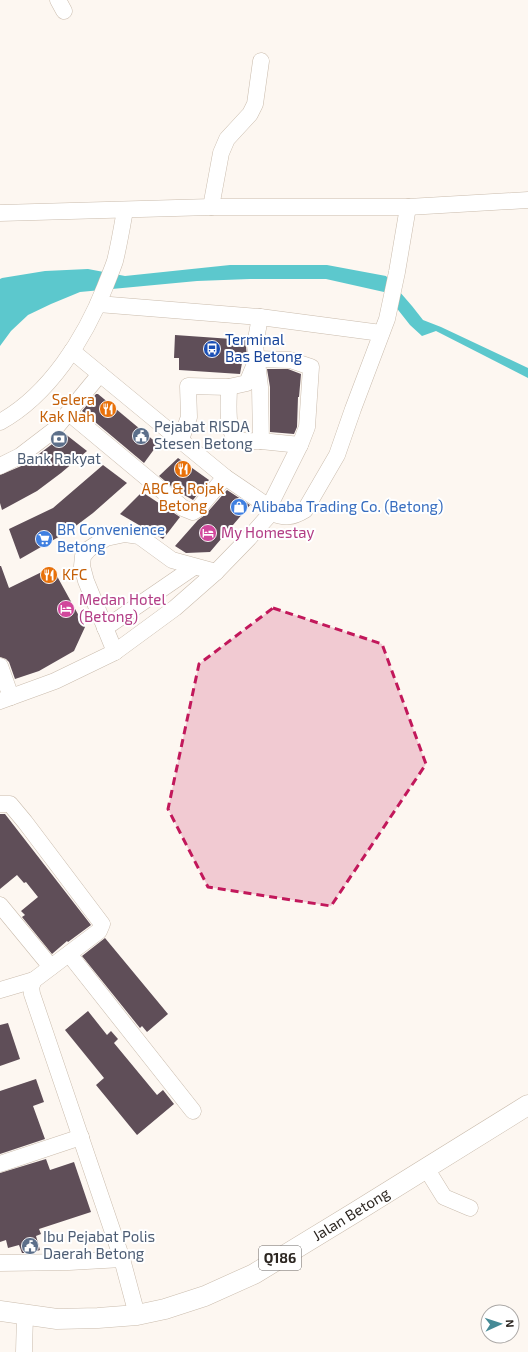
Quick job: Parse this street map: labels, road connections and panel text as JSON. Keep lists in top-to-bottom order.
{
  "streets": {
    "main road": ["Jalan Betong", "Q186"]
  },
  "places": {
    "bus stop": ["Terminal Bas Betong"],
    "restaurant": ["Selera Kak Nah", "ABC & Rojak Betong", "KFC"],
    "public building": ["Pejabat RISDA Stesen Betong", "Ibu Pejabat Polis Daerah Betong"],
    "bank": ["Bank Rakyat"],
    "shop": ["Alibaba Trading Co. (Betong)"],
    "hotel": ["My Homestay", "Medan Hotel (Betong)"],
    "supermarket": ["BR Convenience Betong"]
  },
  "north": "right"
}
